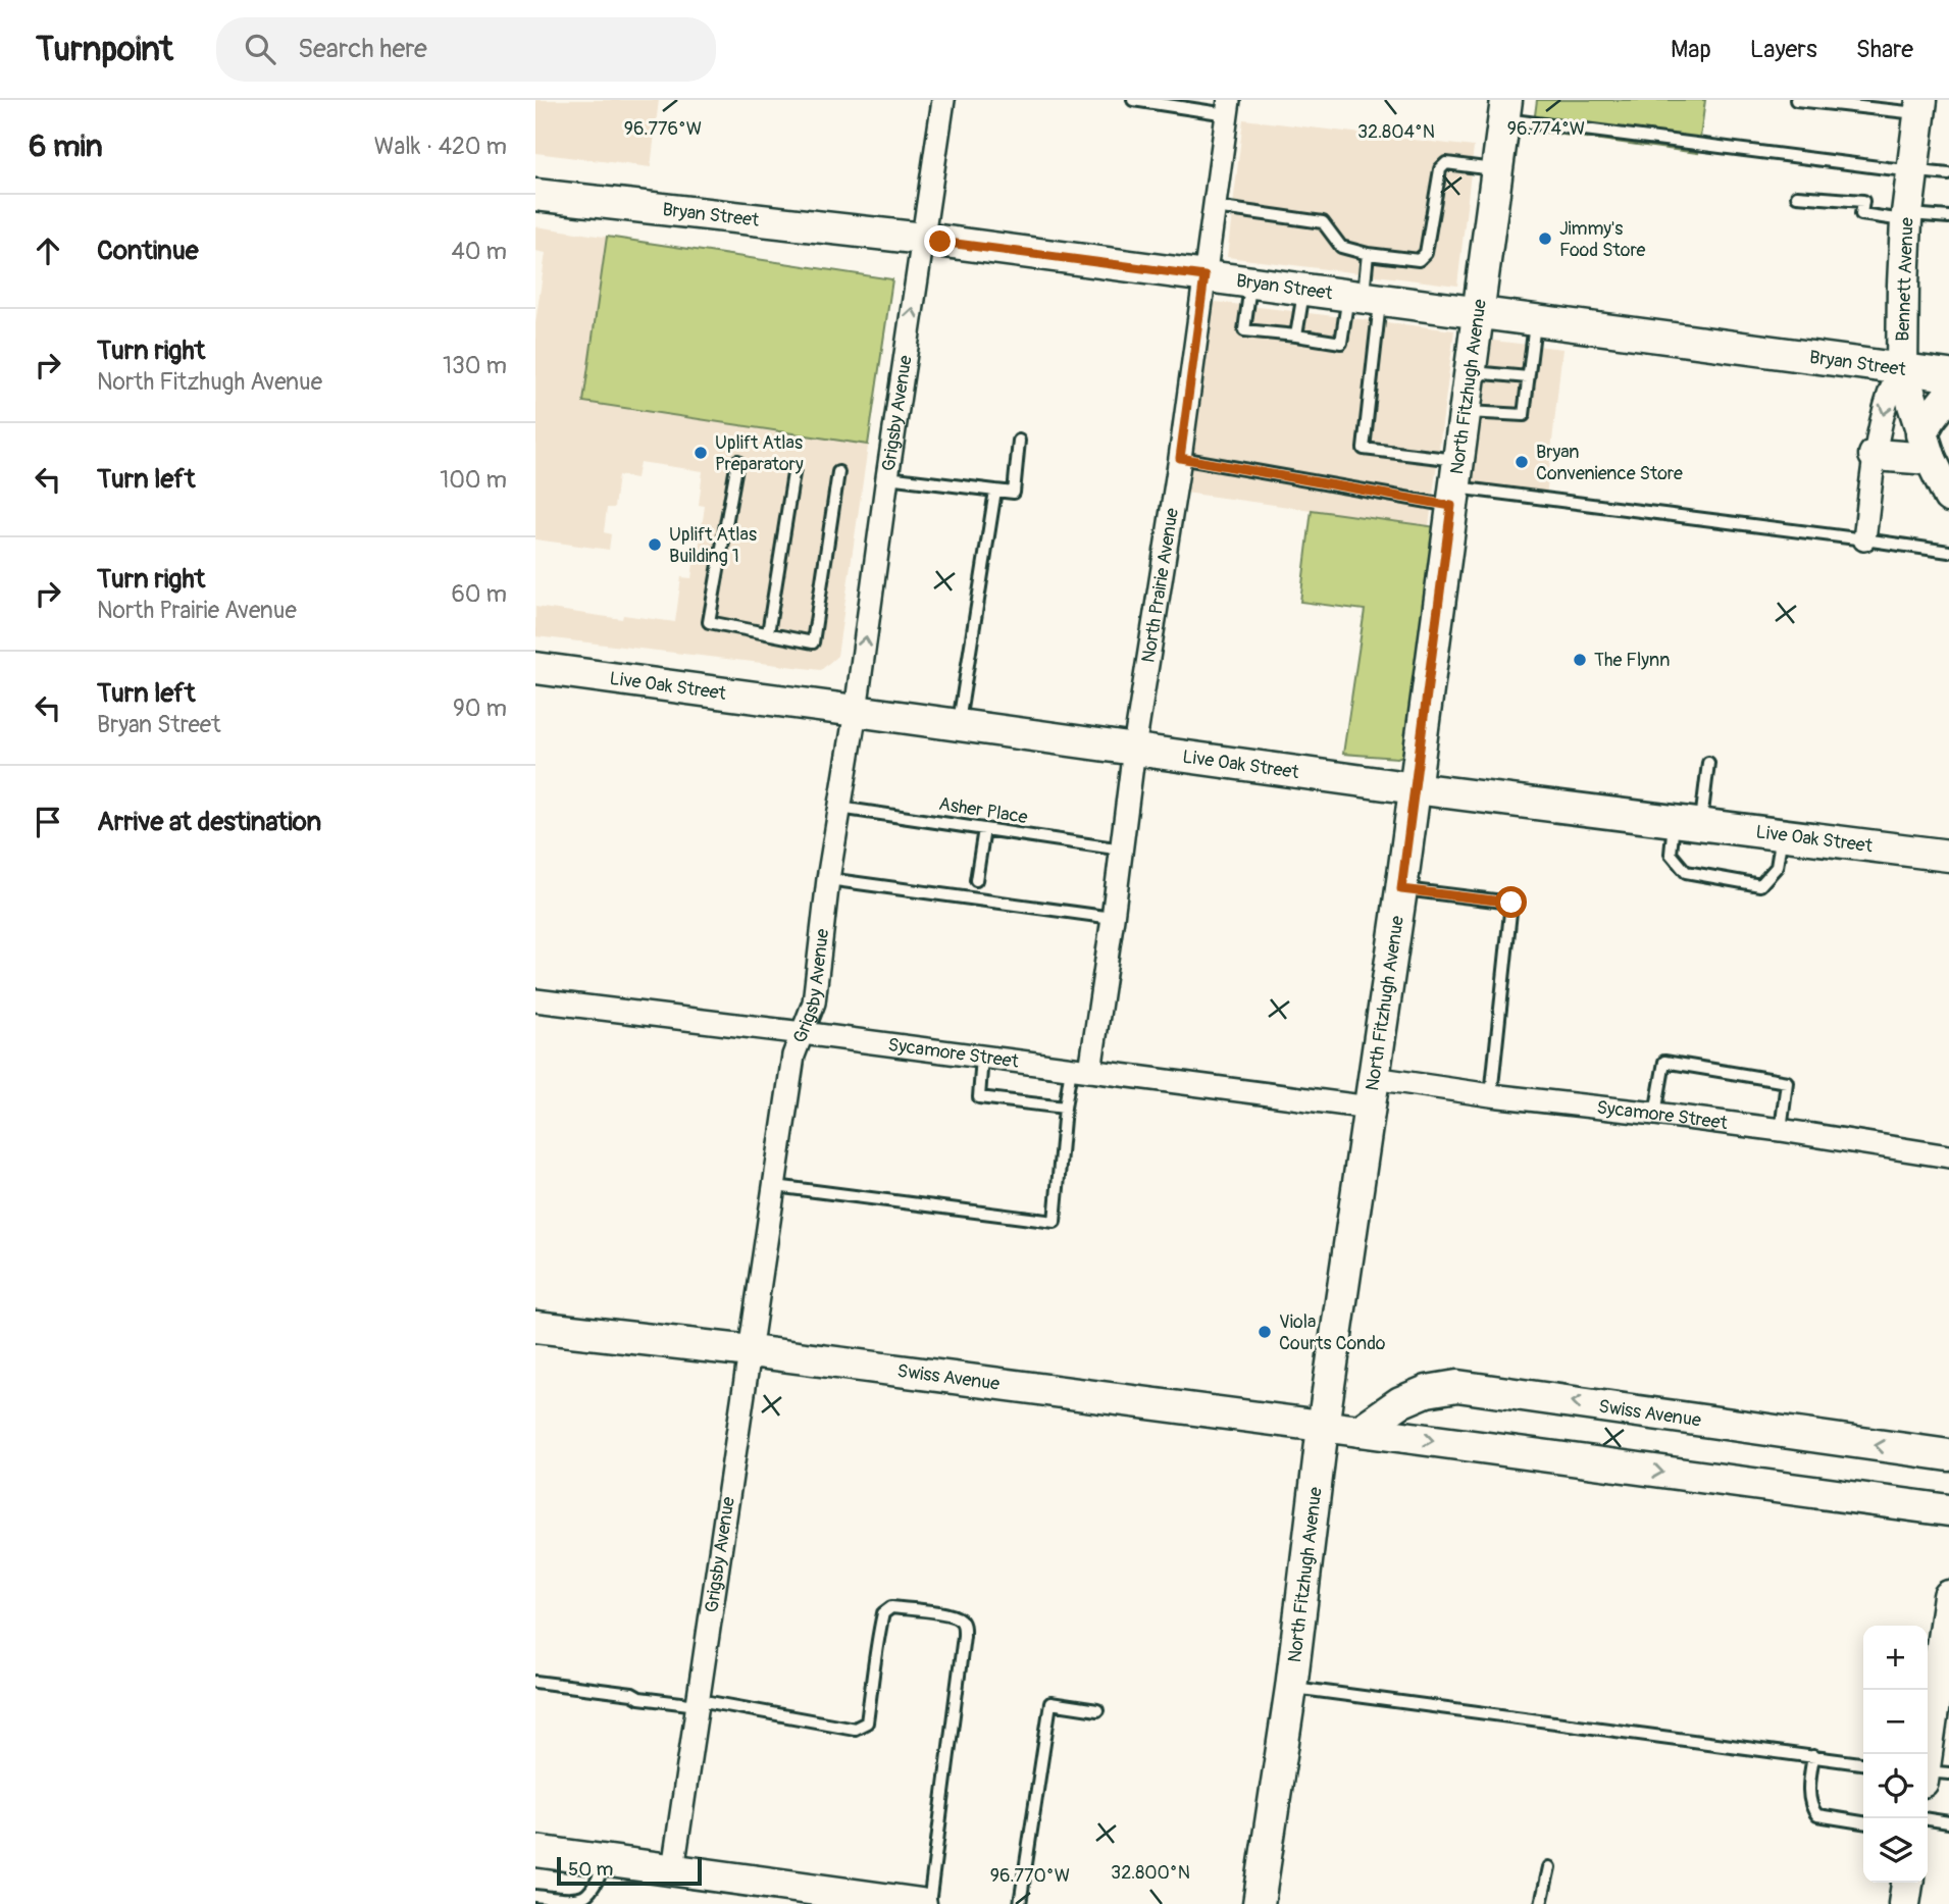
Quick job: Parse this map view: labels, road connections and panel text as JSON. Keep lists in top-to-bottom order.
{
  "streets": {
    "street": [
      "Bryan Street",
      "Bennett Avenue",
      "North Fitzhugh Avenue",
      "Grigsby Avenue",
      "North Prairie Avenue",
      "Live Oak Street",
      "Sycamore Street",
      "Swiss Avenue"
    ],
    "lane": ["Asher Place"]
  },
  "crossings": [
    ["Bryan Street", "Bennett Avenue"],
    ["Bryan Street", "North Fitzhugh Avenue"],
    ["Bryan Street", "Grigsby Avenue"],
    ["Bryan Street", "North Prairie Avenue"],
    ["North Fitzhugh Avenue", "Live Oak Street"],
    ["North Fitzhugh Avenue", "Sycamore Street"],
    ["North Fitzhugh Avenue", "Swiss Avenue"],
    ["Grigsby Avenue", "Live Oak Street"],
    ["Grigsby Avenue", "Asher Place"],
    ["Grigsby Avenue", "Sycamore Street"],
    ["Grigsby Avenue", "Swiss Avenue"],
    ["North Prairie Avenue", "Live Oak Street"],
    ["North Prairie Avenue", "Asher Place"],
    ["North Prairie Avenue", "Sycamore Street"]
  ],
  "places": [
    "Jimmy's Food Store",
    "Uplift Atlas Preparatory",
    "Bryan Convenience Store",
    "Uplift Atlas Building 1",
    "The Flynn",
    "Viola Courts Condo"
  ],
  "scale_bar": "50 m",
  "page": {
    "header": "Turnpoint",
    "search": "Search here",
    "nav": ["Map", "Layers", "Share"],
    "heading": ["6 min", "Walk · 420 m"],
    "list": [
      ["Continue", "40 m"],
      ["Turn right", "North Fitzhugh Avenue", "130 m"],
      ["Turn left", "100 m"],
      ["Turn right", "North Prairie Avenue", "60 m"],
      ["Turn left", "Bryan Street", "90 m"],
      "Arrive at destination"
    ],
    "map_buttons": ["+", "−"],
    "scale": "50 m"
  },
  "coordinates": [
    "96.776°W",
    "96.774°W",
    "32.804°N",
    "32.800°N",
    "96.770°W"
  ]
}
